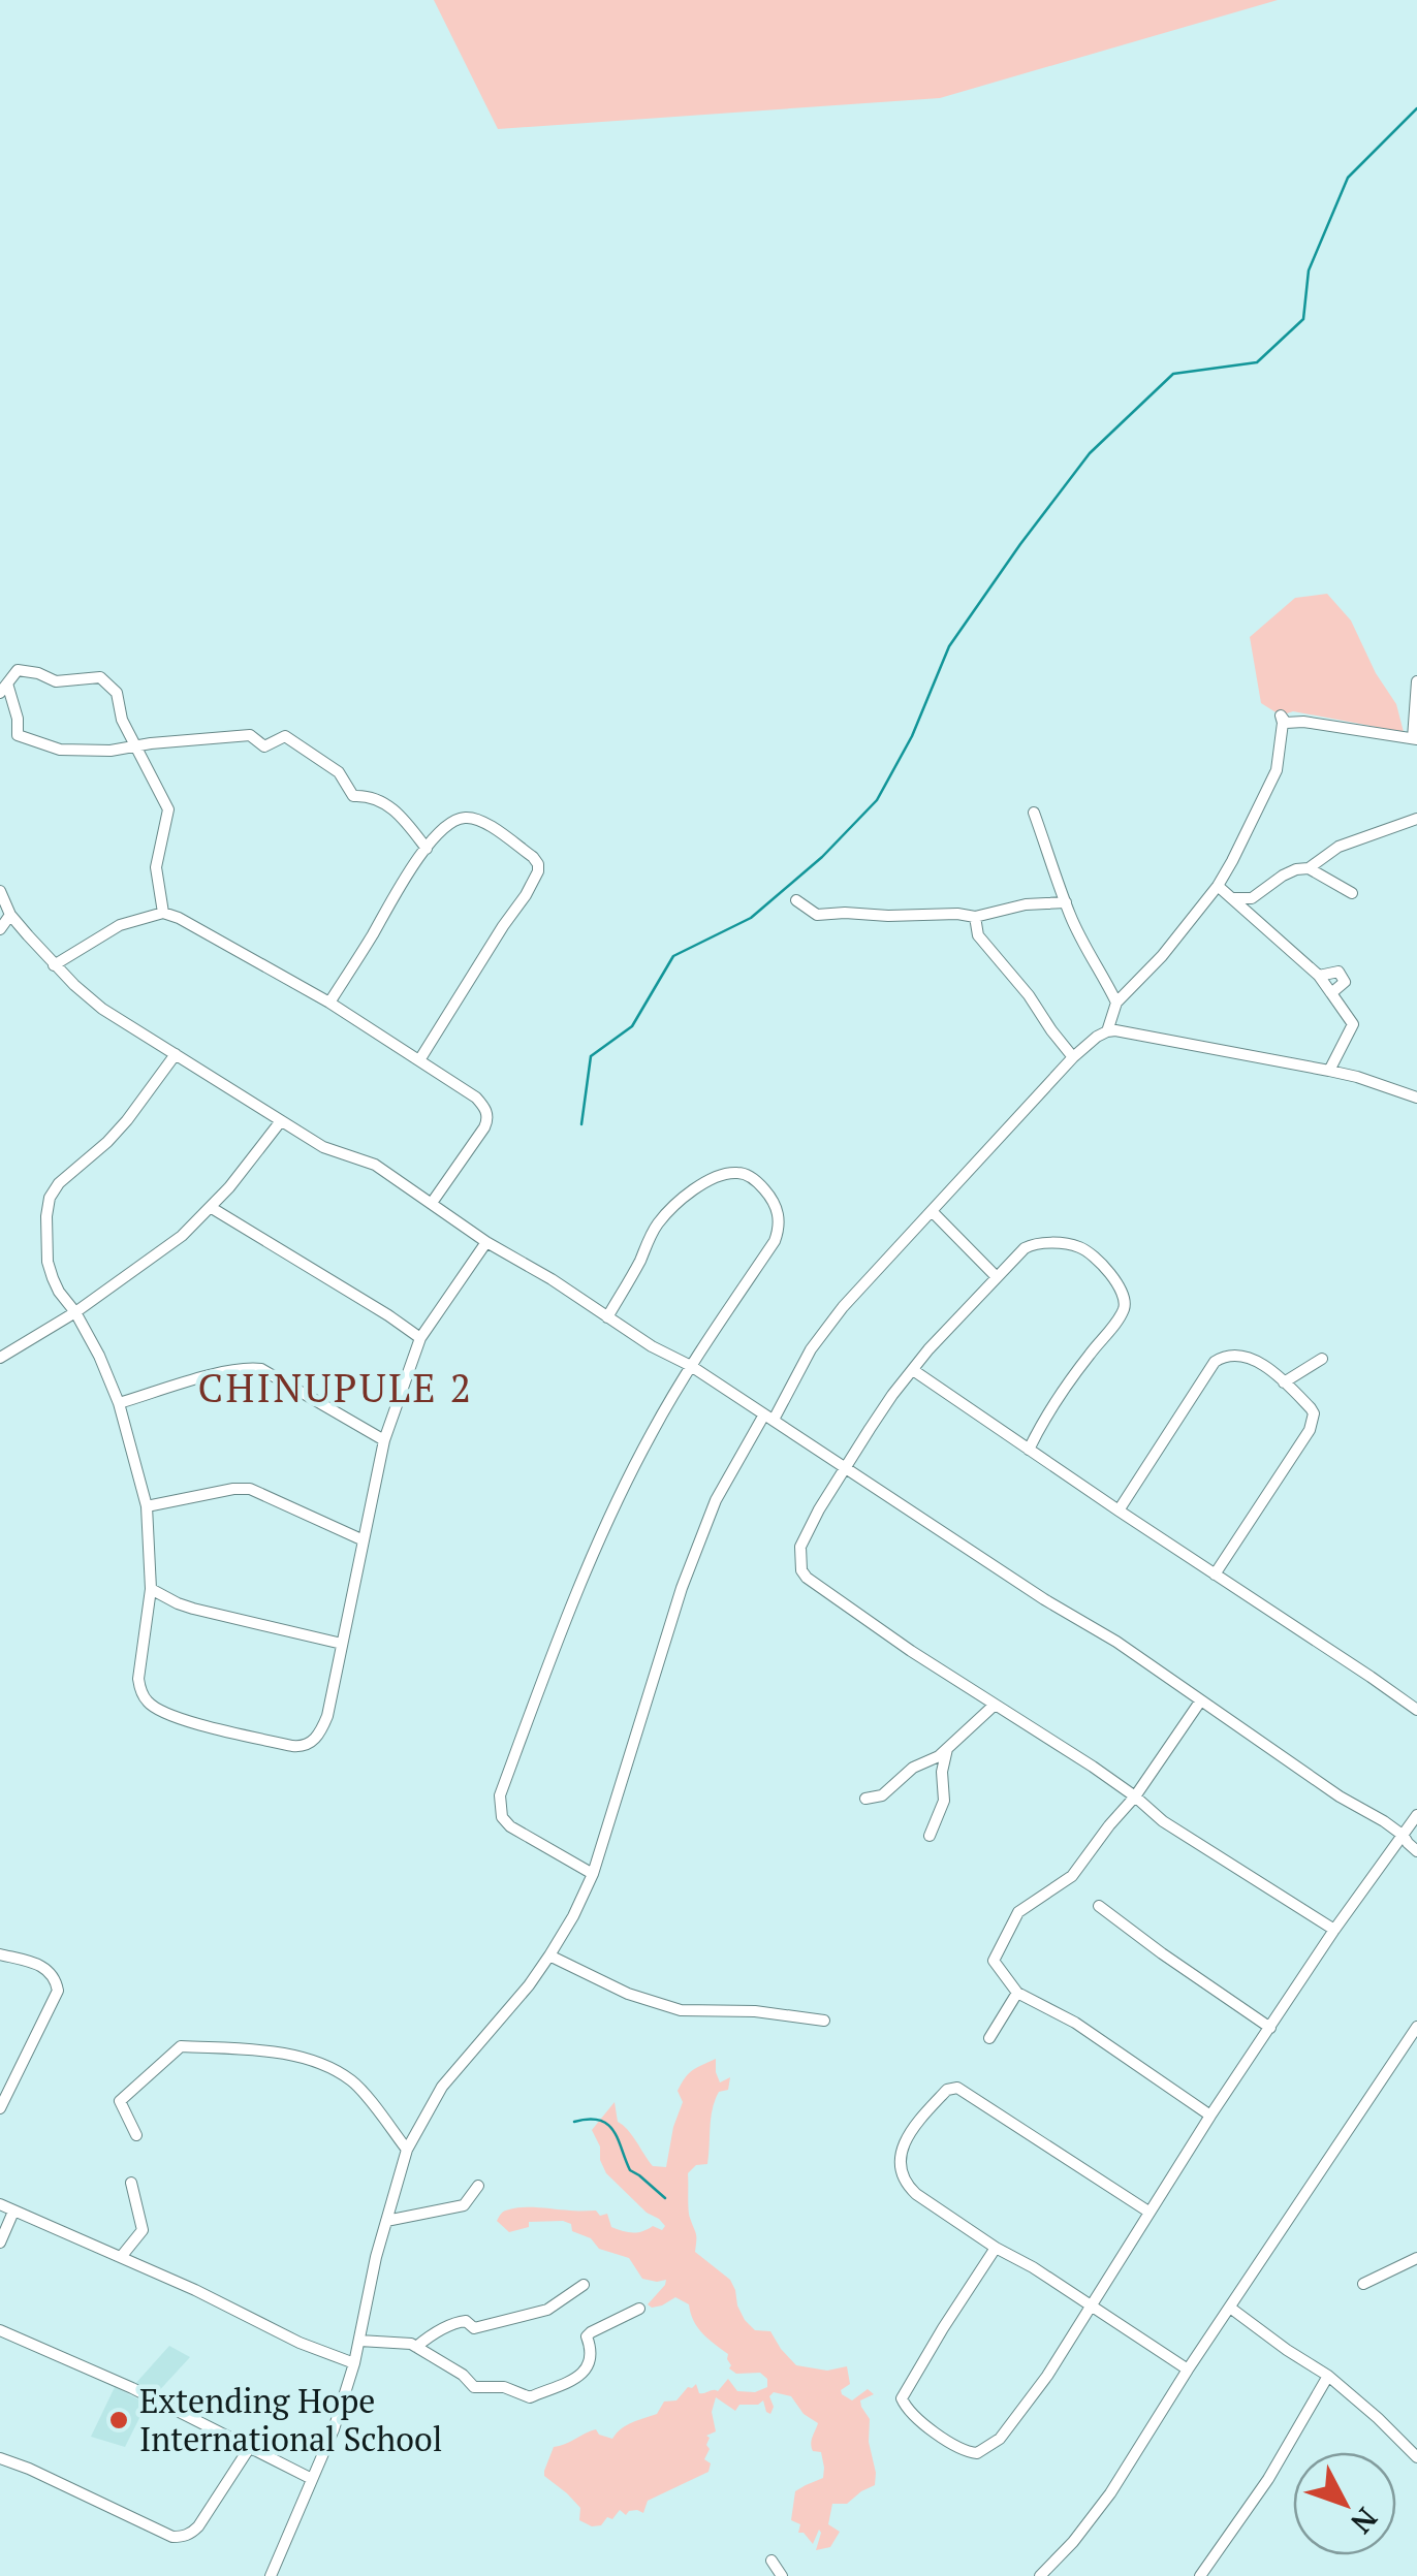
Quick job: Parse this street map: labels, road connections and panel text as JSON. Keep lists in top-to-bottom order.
{
  "districts": ["CHINUPULE 2"],
  "places": ["Extending Hope International School"],
  "north": "bottom right"
}
